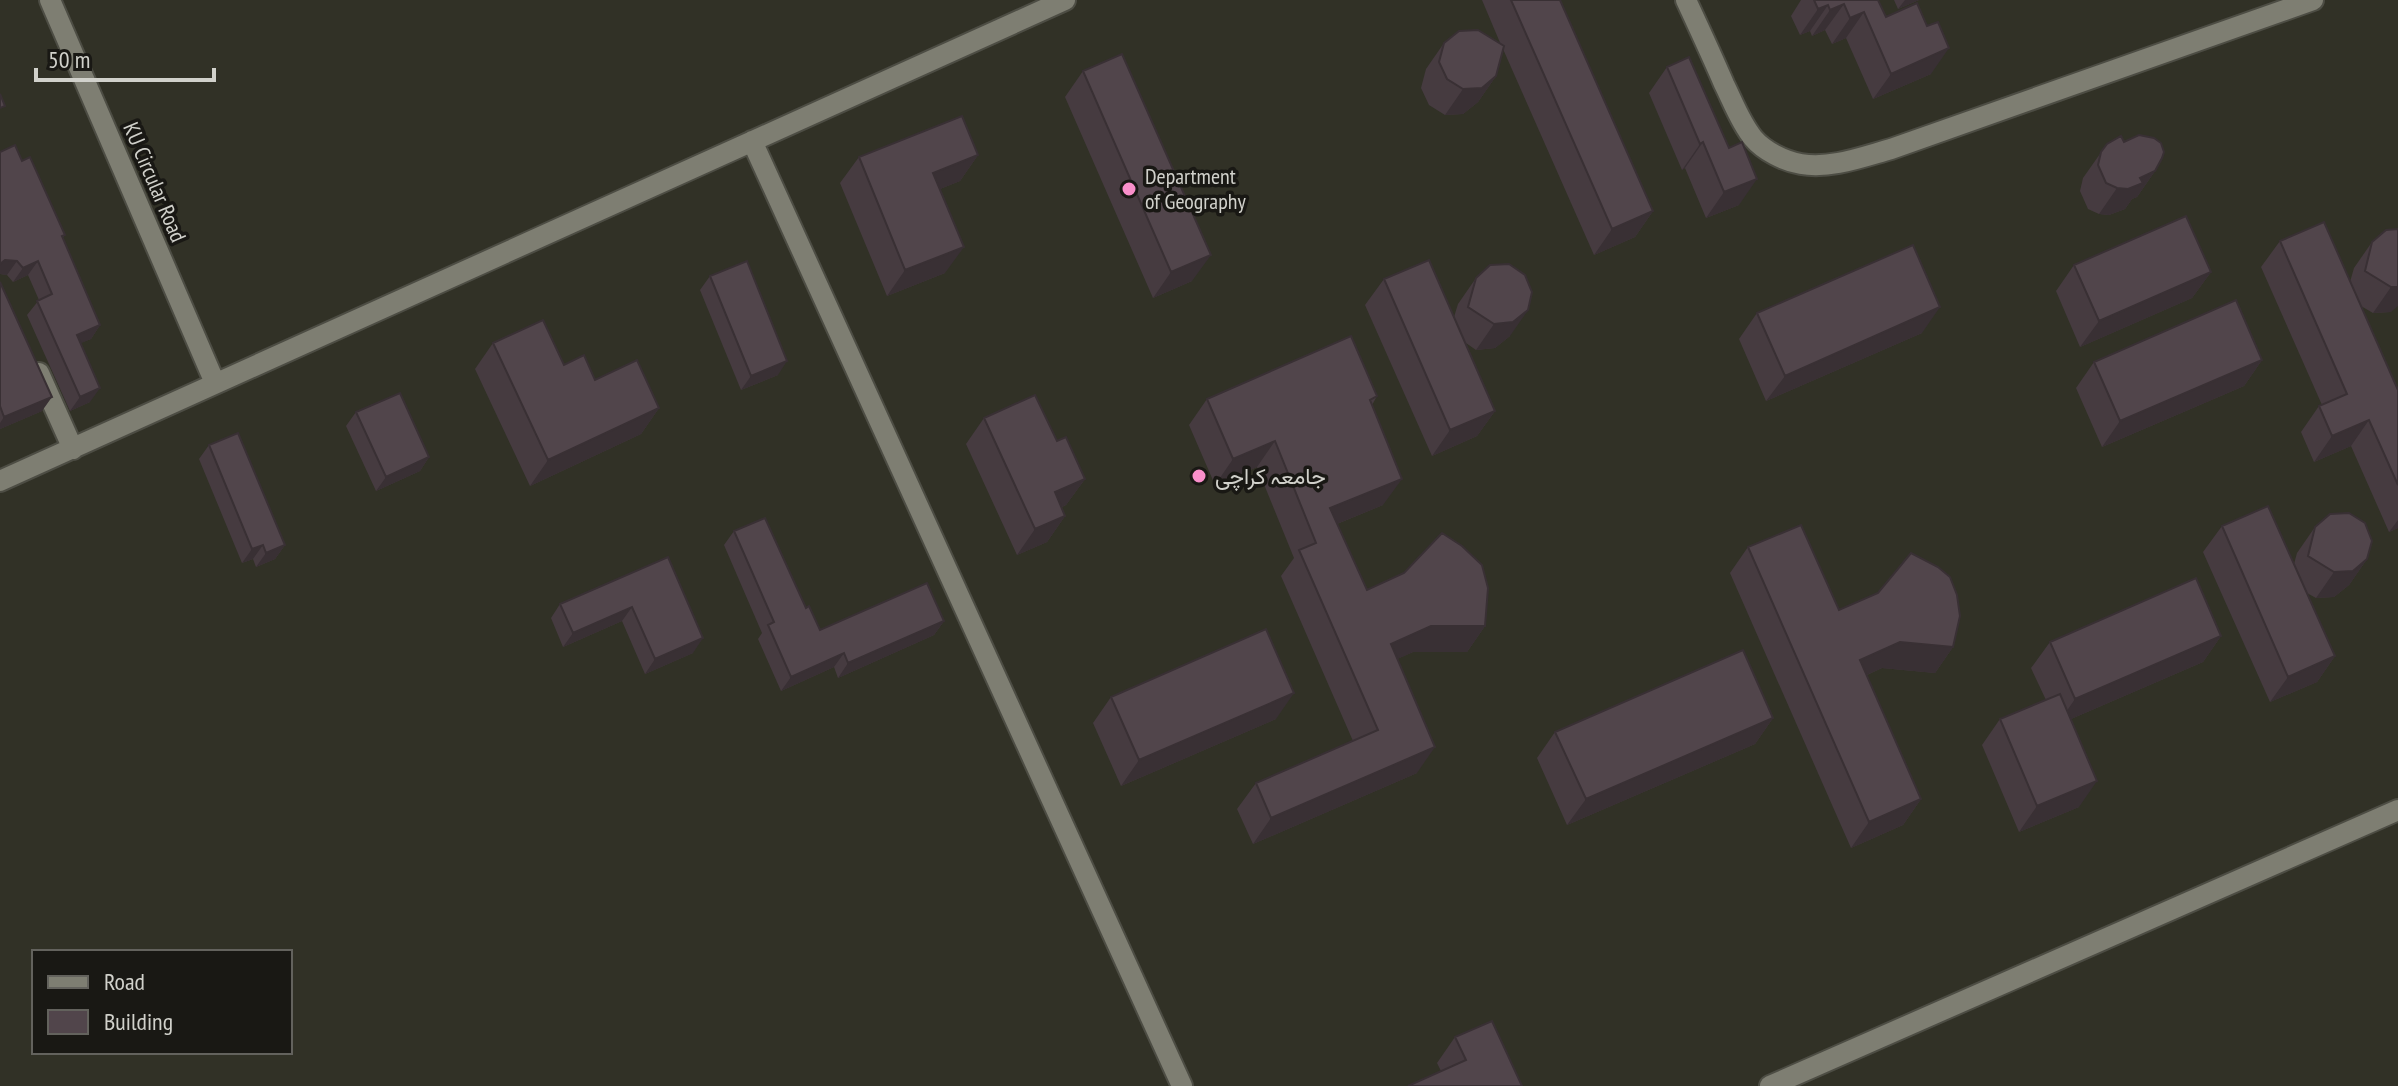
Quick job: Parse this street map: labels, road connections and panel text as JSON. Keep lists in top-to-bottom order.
{
  "streets": {
    "street": ["KU Circular Road"]
  },
  "places": ["Department of Geography", "جامعہ کراچی"],
  "legend": ["Road", "Building"],
  "scale_bar": "50 m"
}
